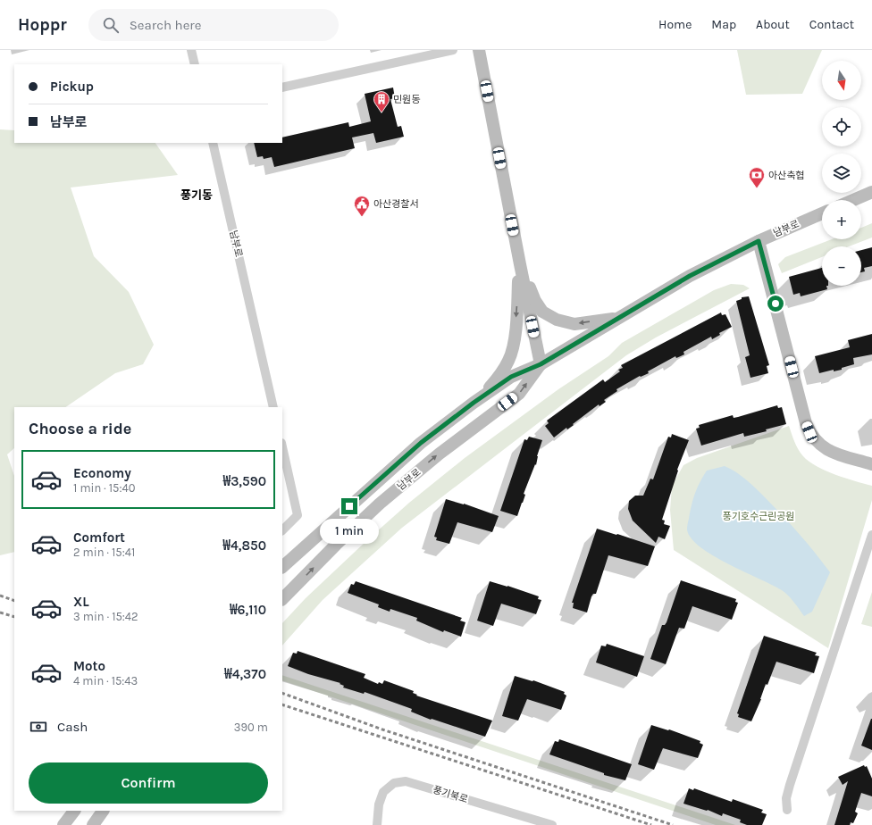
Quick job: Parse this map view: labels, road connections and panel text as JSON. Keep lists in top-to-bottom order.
{
  "streets": {
    "main road": ["남부로"],
    "street": ["풍기북로"]
  },
  "districts": ["풍기동"],
  "parks": ["풍기호수근린공원"],
  "places": {
    "building": ["민원동"],
    "bank": ["아산축협"],
    "public building": ["아산경찰서"]
  },
  "north": "bottom",
  "page": {
    "header": "Hoppr",
    "search": "Search here",
    "nav": [
      "Home",
      "Map",
      "About",
      "Contact"
    ],
    "map_buttons": ["+", "−"],
    "banner": ["Pickup", "남부로"],
    "heading": "Choose a ride",
    "list": [
      {
        "name": "Economy",
        "note": "1 min · 15:40",
        "value": "₩3,590"
      },
      {
        "name": "Comfort",
        "note": "2 min · 15:41",
        "value": "₩4,850"
      },
      {
        "name": "XL",
        "note": "3 min · 15:42",
        "value": "₩6,110"
      },
      {
        "name": "Moto",
        "note": "4 min · 15:43",
        "value": "₩4,370"
      }
    ],
    "bubble": "1 min",
    "pay": ["Cash", "390 m"],
    "buttons": "Confirm"
  }
}
